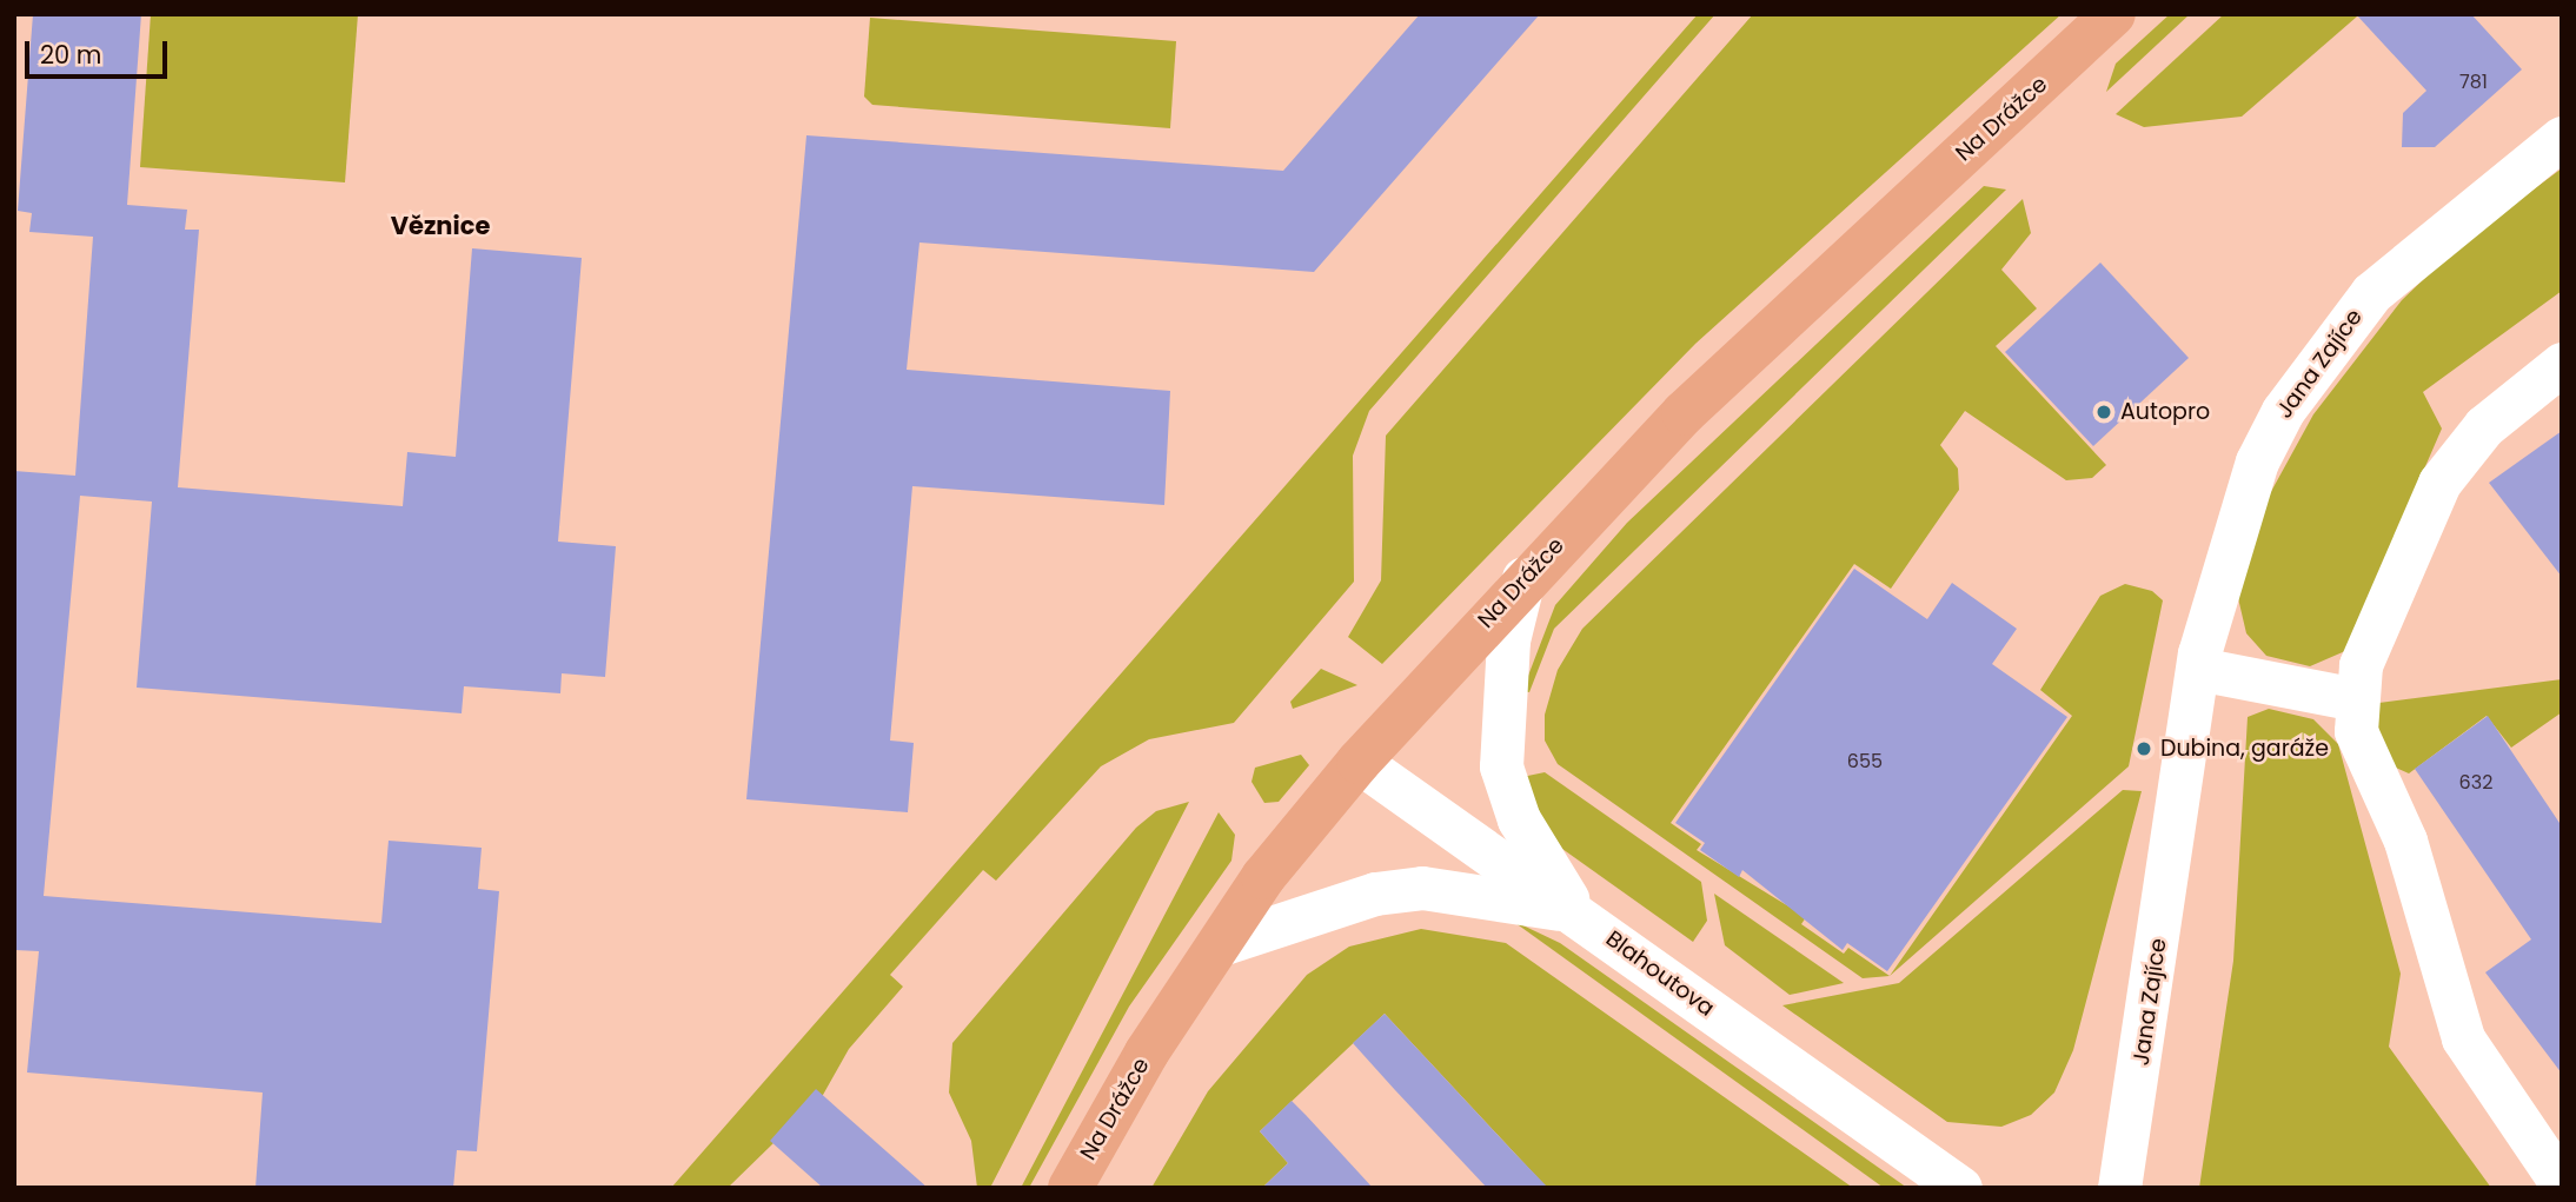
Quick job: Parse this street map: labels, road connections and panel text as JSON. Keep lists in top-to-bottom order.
{
  "streets": {
    "main road": ["Na Drážce"],
    "street": ["Jana Zajíce", "Blahoutova"]
  },
  "crossings": [
    ["Na Drážce", "Blahoutova"]
  ],
  "districts": ["Věznice"],
  "places": ["Autopro", "Dubina, garáže"],
  "house_numbers": ["781", "655", "632"],
  "scale_bar": "20 m"
}
